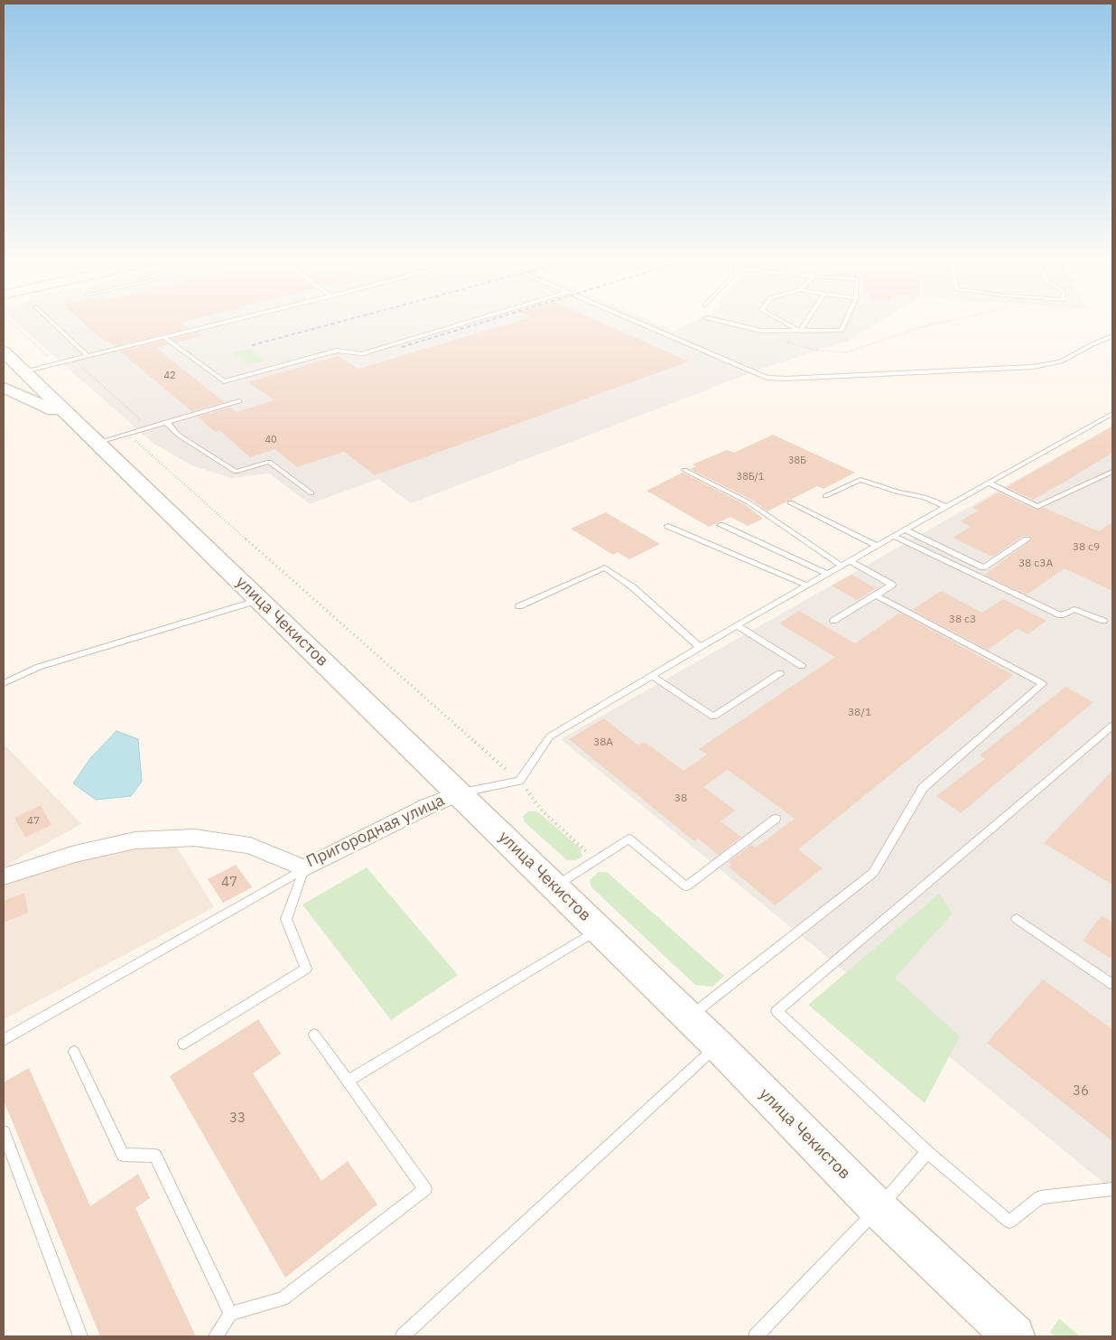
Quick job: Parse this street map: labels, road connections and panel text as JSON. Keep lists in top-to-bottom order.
{
  "streets": {
    "main road": ["улица Чекистов"],
    "street": ["Пригородная улица"]
  },
  "crossings": [
    ["улица Чекистов", "Пригородная улица"]
  ],
  "house_numbers": [
    "42",
    "40",
    "38Б",
    "38Б/1",
    "38 с9",
    "38 с3А",
    "38 с3",
    "38/1",
    "38А",
    "38",
    "47",
    "47",
    "36",
    "33"
  ]
}
